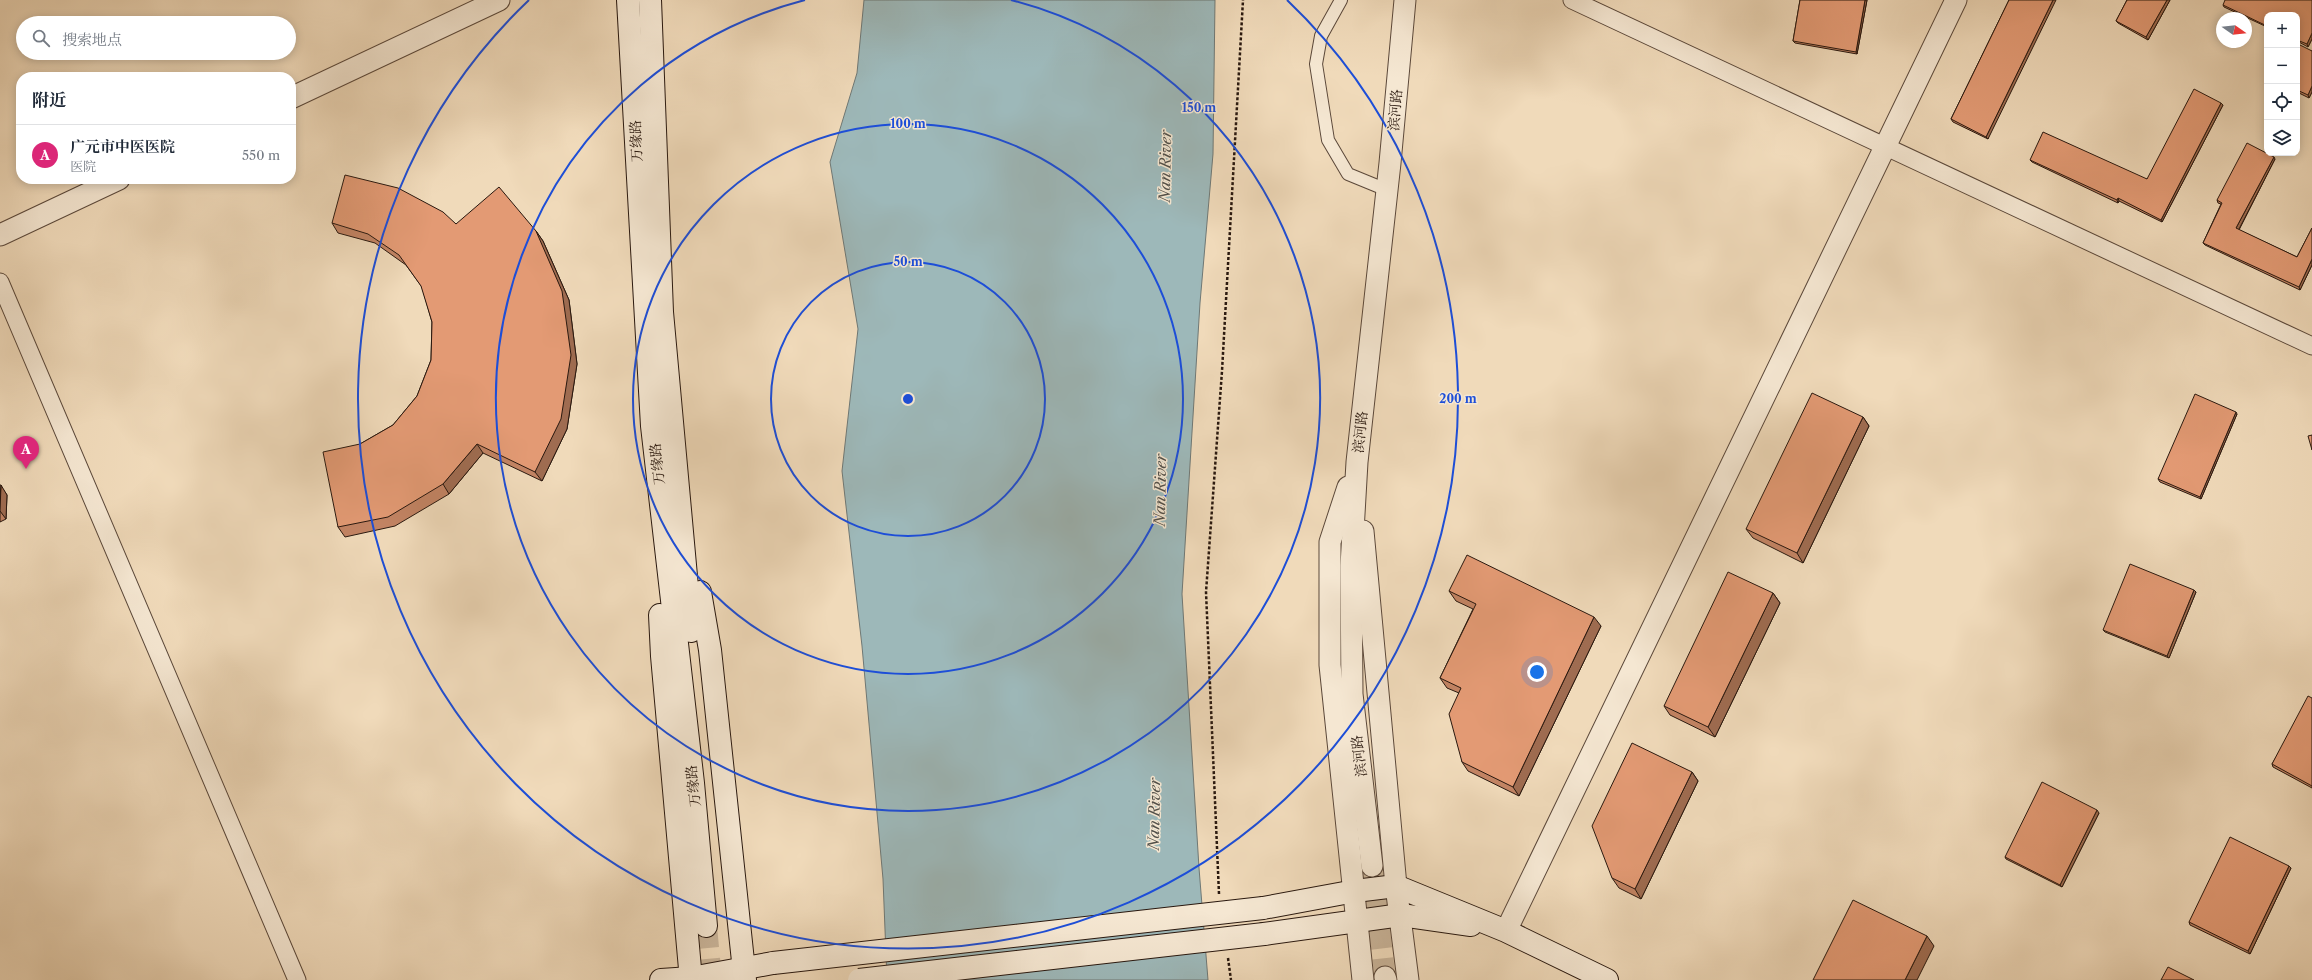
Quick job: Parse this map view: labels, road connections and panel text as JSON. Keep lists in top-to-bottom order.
{
  "streets": {
    "main road": ["万缘路"],
    "street": ["滨河路"]
  },
  "water": ["Nan River"],
  "north": "right",
  "page": {
    "map_buttons": ["+", "−"],
    "search": "搜索地点",
    "heading": "附近",
    "list": [
      {
        "mark": "A",
        "name": "广元市中医医院",
        "note": "医院",
        "value": "550 m"
      }
    ],
    "pins": "A"
  },
  "rings": [
    "150 m",
    "100 m",
    "50 m",
    "200 m"
  ]
}
